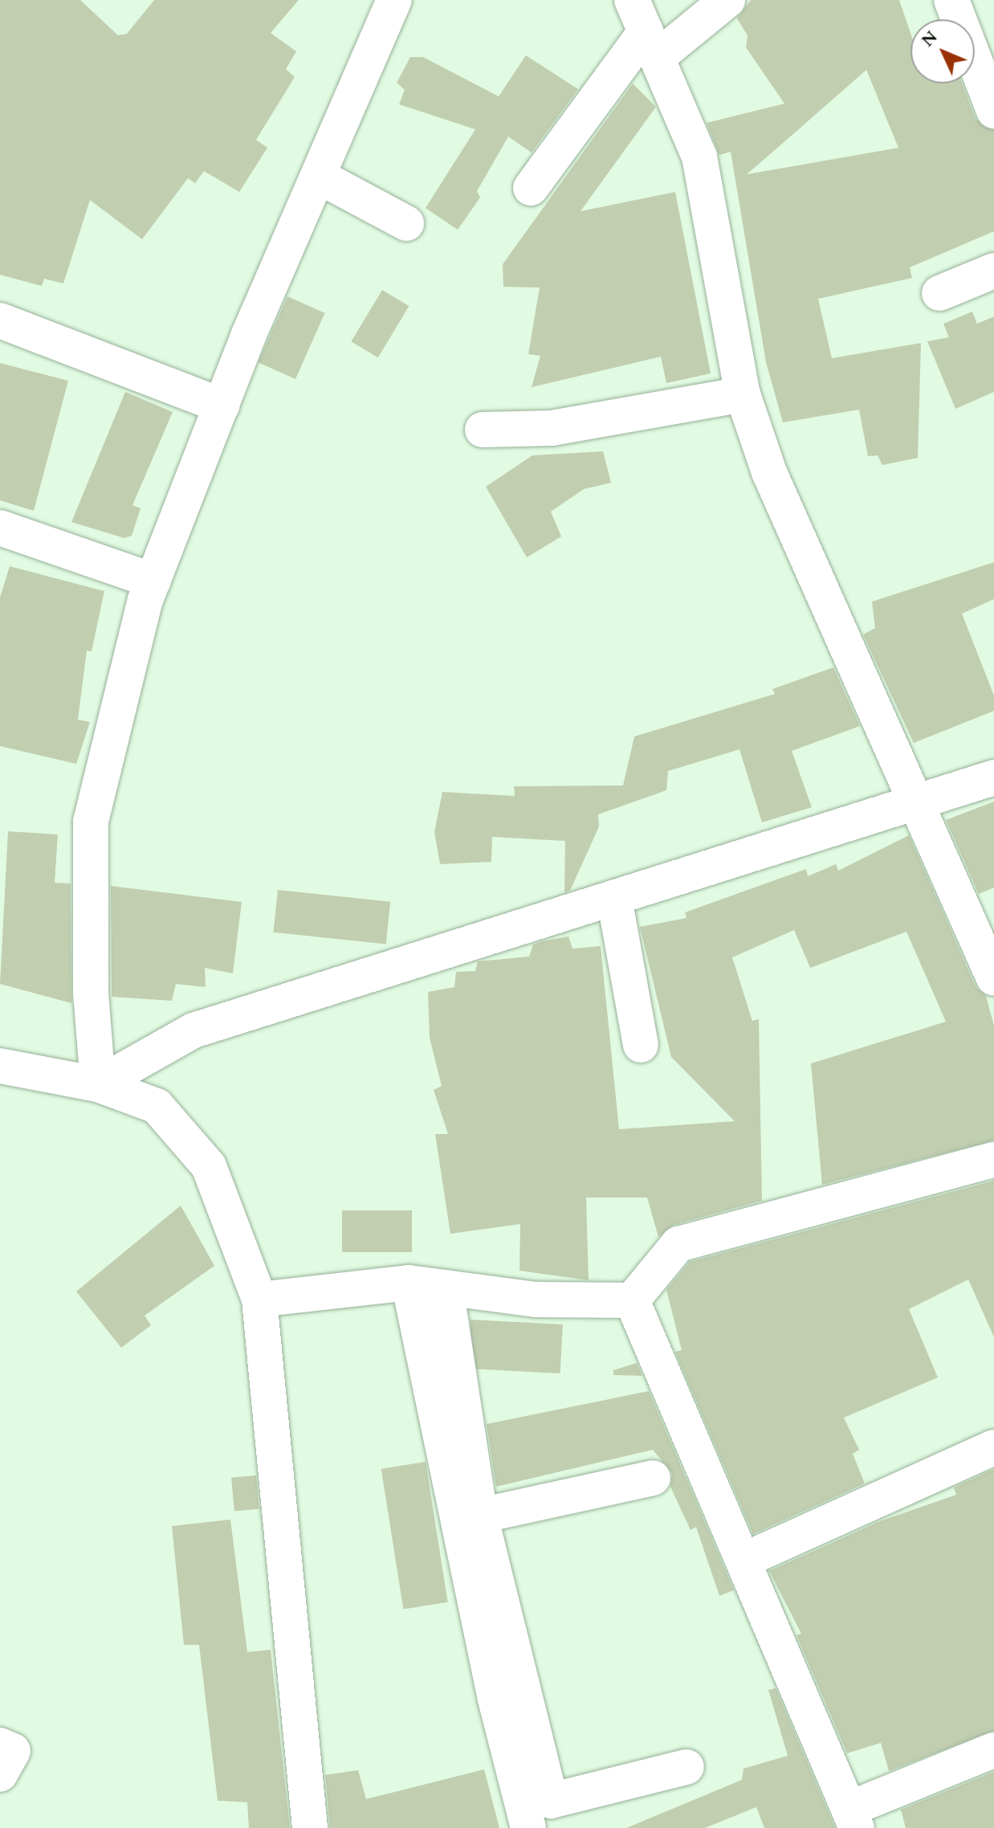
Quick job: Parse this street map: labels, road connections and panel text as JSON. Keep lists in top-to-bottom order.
{
  "north": "top left"
}
